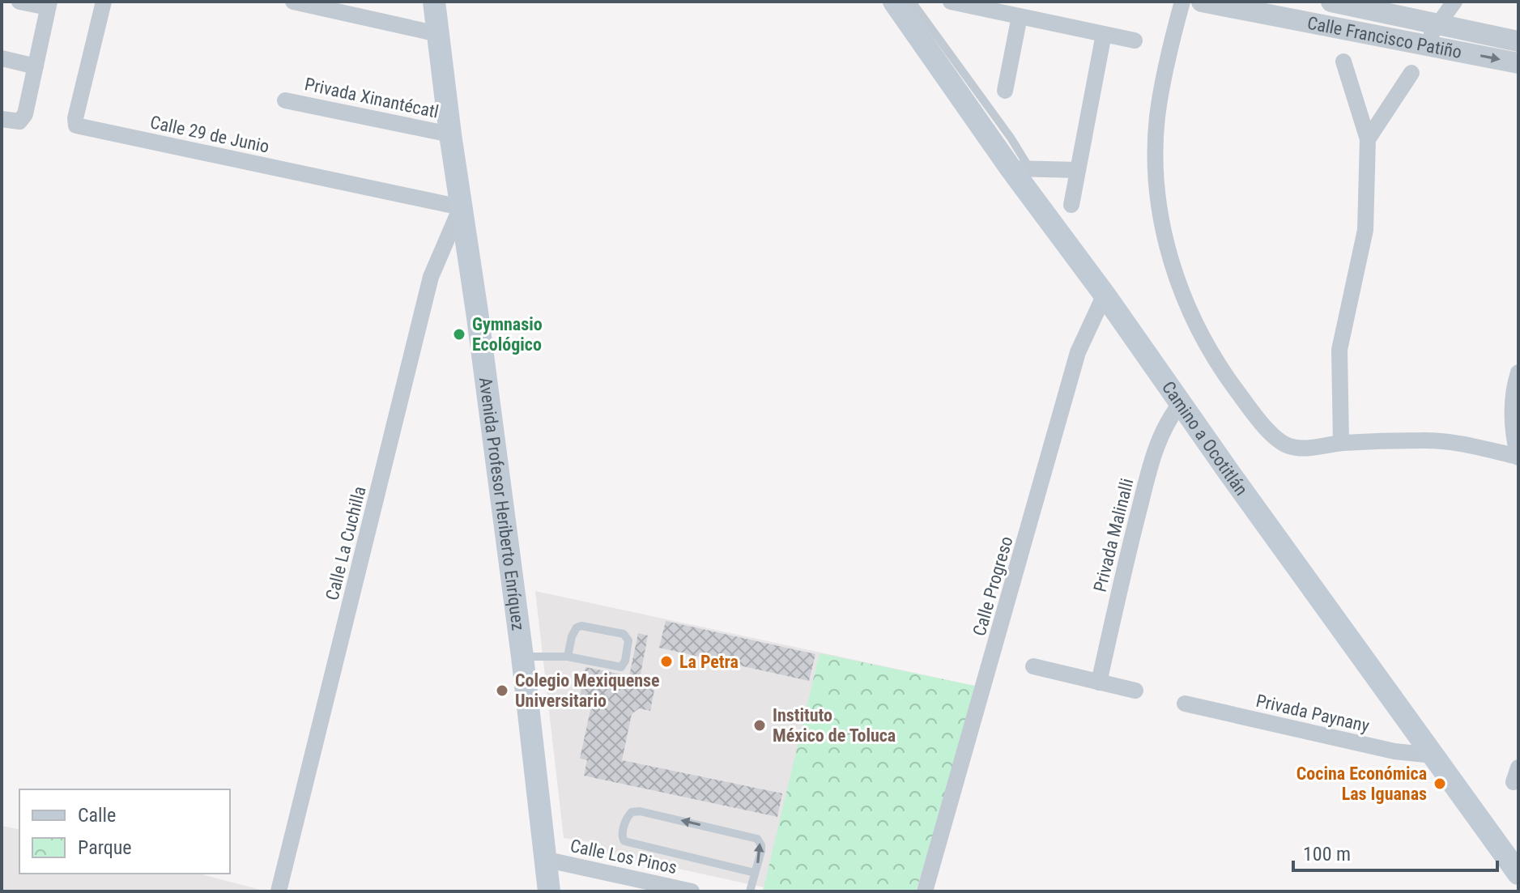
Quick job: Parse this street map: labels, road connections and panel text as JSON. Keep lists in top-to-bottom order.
{
  "streets": {
    "main road": ["Camino a Ocotitlán", "Avenida Profesor Heriberto Enríquez"],
    "street": [
      "Calle Francisco Patiño",
      "Privada Xinantécatl",
      "Calle 29 de Junio",
      "Privada Malinalli",
      "Calle La Cuchilla",
      "Calle Progreso",
      "Privada Paynany",
      "Calle Los Pinos"
    ]
  },
  "crossings": [
    ["Privada Xinantécatl", "Avenida Profesor Heriberto Enríquez"],
    ["Calle 29 de Junio", "Avenida Profesor Heriberto Enríquez"],
    ["Calle 29 de Junio", "Calle La Cuchilla"],
    ["Camino a Ocotitlán", "Privada Malinalli"],
    ["Camino a Ocotitlán", "Calle Progreso"],
    ["Camino a Ocotitlán", "Privada Paynany"],
    ["Avenida Profesor Heriberto Enríquez", "Calle La Cuchilla"],
    ["Avenida Profesor Heriberto Enríquez", "Calle Los Pinos"]
  ],
  "places": [
    "Gymnasio Ecológico",
    "La Petra",
    "Colegio Mexiquense Universitario",
    "Instituto México de Toluca",
    "Cocina Económica Las Iguanas"
  ],
  "legend": ["Calle", "Parque"],
  "scale_bar": "100 m"
}
